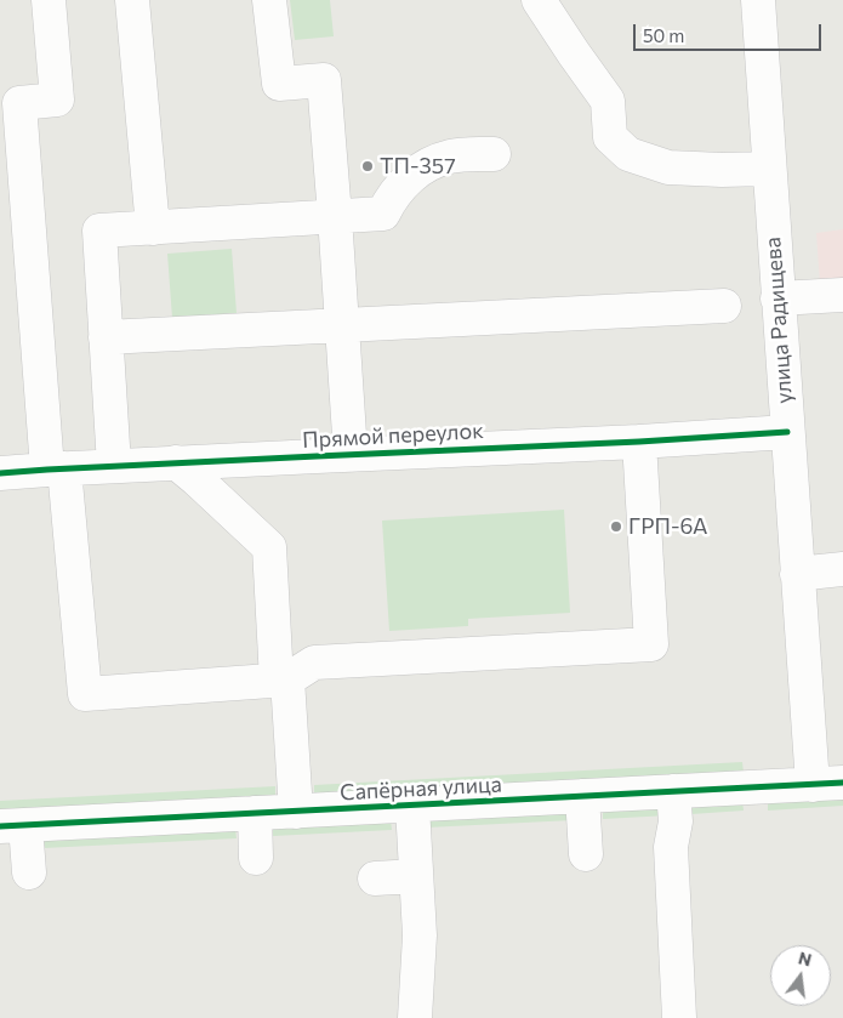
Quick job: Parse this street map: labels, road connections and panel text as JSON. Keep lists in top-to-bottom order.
{
  "streets": {
    "street": ["улица Радищева", "Прямой переулок", "Сапёрная улица"]
  },
  "crossings": [
    ["улица Радищева", "Прямой переулок"],
    ["улица Радищева", "Сапёрная улица"]
  ],
  "places": ["ТП-357", "ГРП-6А"],
  "scale_bar": "50 m",
  "north": "top"
}
